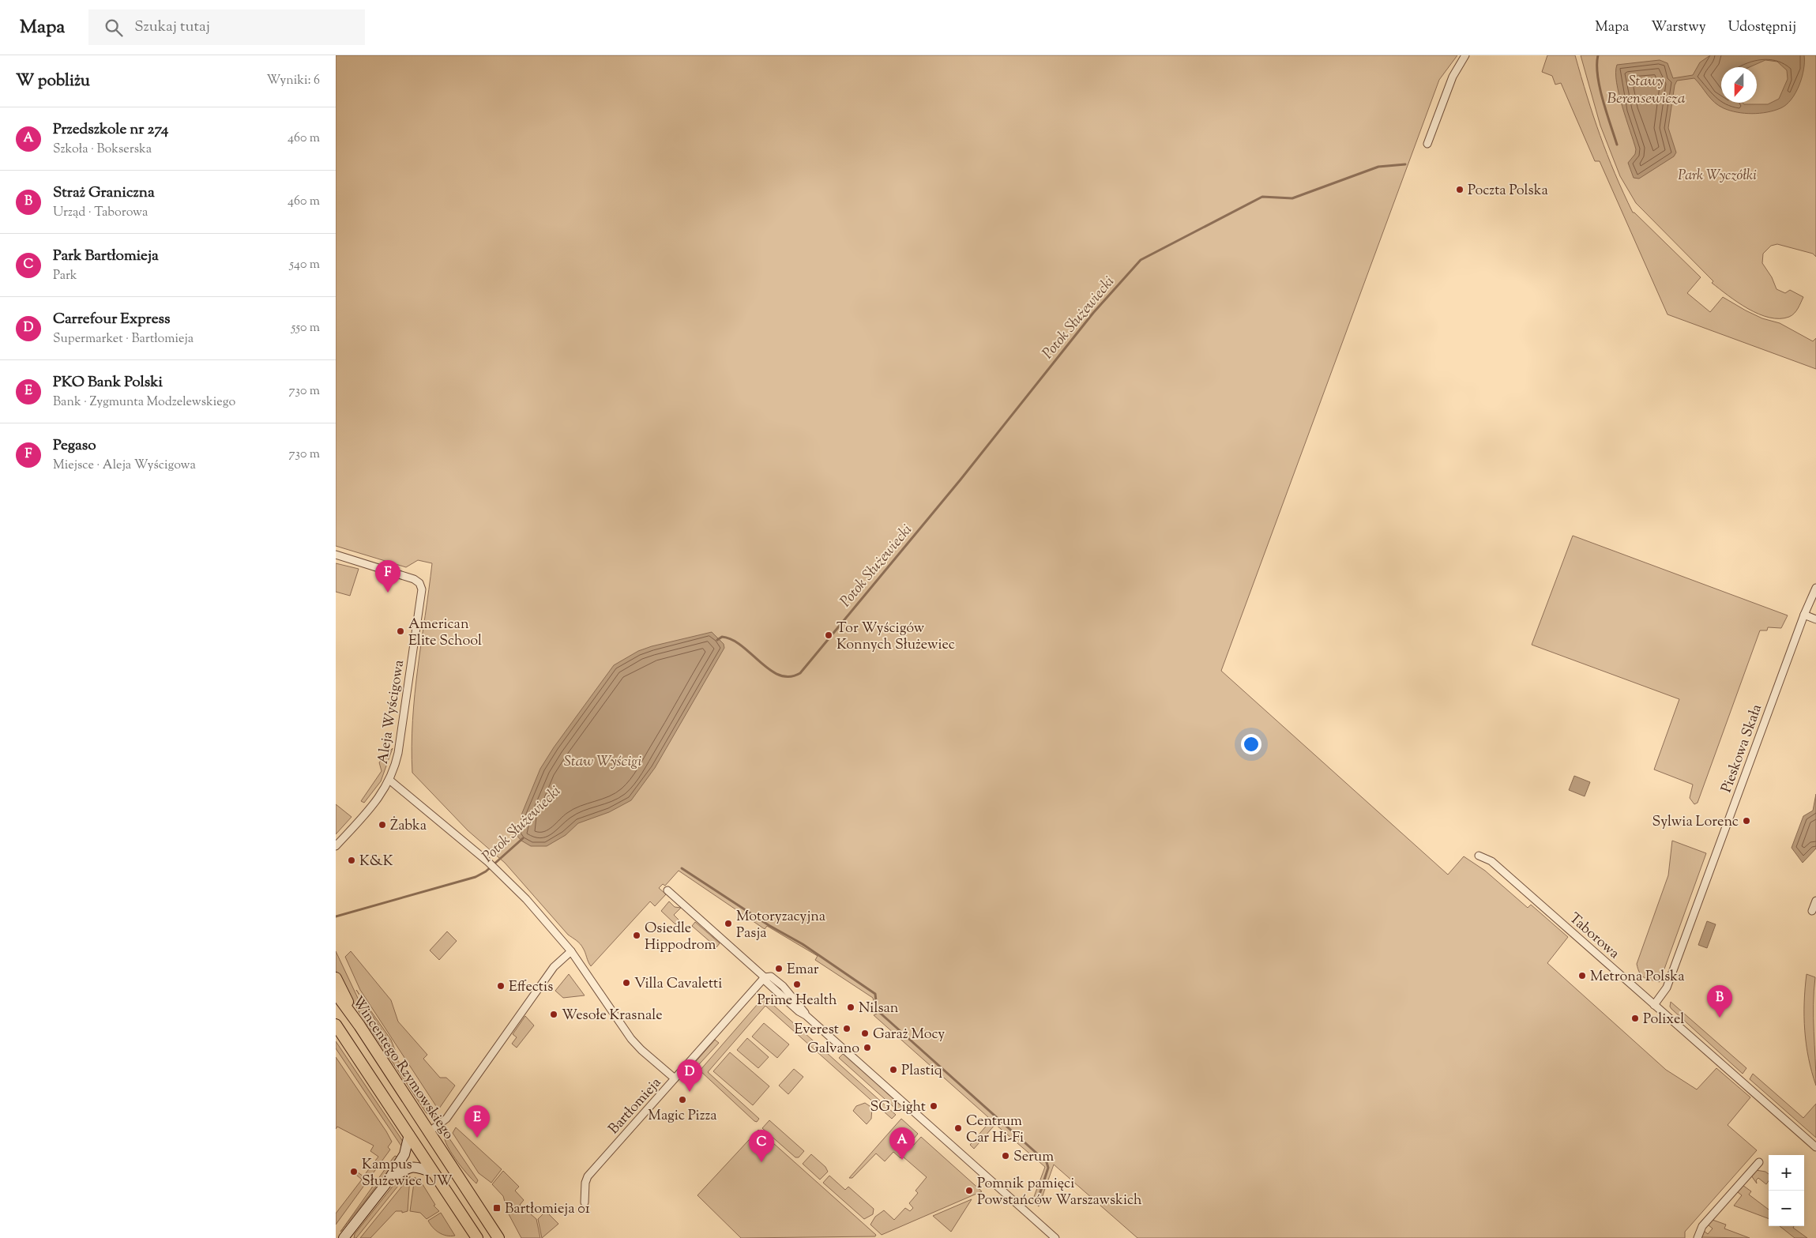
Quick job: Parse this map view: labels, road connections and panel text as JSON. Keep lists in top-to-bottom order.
{
  "streets": {
    "main road": ["Wincentego Rzymowskiego"],
    "street": [
      "Aleja Wyścigowa",
      "Pieskowa Skała",
      "Taborowa",
      "Bartłomieja"
    ]
  },
  "crossings": [
    ["Aleja Wyścigowa", "Bartłomieja"],
    ["Pieskowa Skała", "Taborowa"]
  ],
  "water": ["Stawy Berensewicza", "Potok Służewiecki", "Staw Wyścigi"],
  "parks": ["Park Wyczółki"],
  "places": {
    "other": [
      "Poczta Polska",
      "American Elite School",
      "Tor Wyścigów Konnych Służewiec",
      "Sylwia Lorenc",
      "Żabka",
      "K&K",
      "Motoryzacyjna Pasja",
      "Osiedle Hippodrom",
      "Emar",
      "Metrona Polska",
      "Villa Cavaletti",
      "Prime Health",
      "Effectis",
      "Nilsan",
      "Wesołe Krasnale",
      "Polixel",
      "Everest",
      "Garaż Mocy",
      "Galvano",
      "Plastiq",
      "Magic Pizza",
      "SG Light",
      "Centrum Car Hi-Fi",
      "Serum",
      "Kampus Służewiec UW",
      "Pomnik pamięci Powstańców Warszawskich"
    ],
    "transit": ["Bartłomieja 01"]
  },
  "north": "bottom",
  "page": {
    "header": "Mapa",
    "search": "Szukaj tutaj",
    "nav": ["Mapa", "Warstwy", "Udostępnij"],
    "heading": ["W pobliżu", "Wyniki: 6"],
    "list": [
      {
        "mark": "A",
        "name": "Przedszkole nr 274",
        "note": "Szkoła · Bokserska",
        "value": "460 m"
      },
      {
        "mark": "B",
        "name": "Straż Graniczna",
        "note": "Urząd · Taborowa",
        "value": "460 m"
      },
      {
        "mark": "C",
        "name": "Park Bartłomieja",
        "note": "Park",
        "value": "540 m"
      },
      {
        "mark": "D",
        "name": "Carrefour Express",
        "note": "Supermarket · Bartłomieja",
        "value": "550 m"
      },
      {
        "mark": "E",
        "name": "PKO Bank Polski",
        "note": "Bank · Zygmunta Modzelewskiego",
        "value": "730 m"
      },
      {
        "mark": "F",
        "name": "Pegaso",
        "note": "Miejsce · Aleja Wyścigowa",
        "value": "730 m"
      }
    ],
    "pins": [
      "F",
      "B",
      "D",
      "E",
      "A",
      "C"
    ],
    "map_buttons": ["+", "−"]
  }
}
